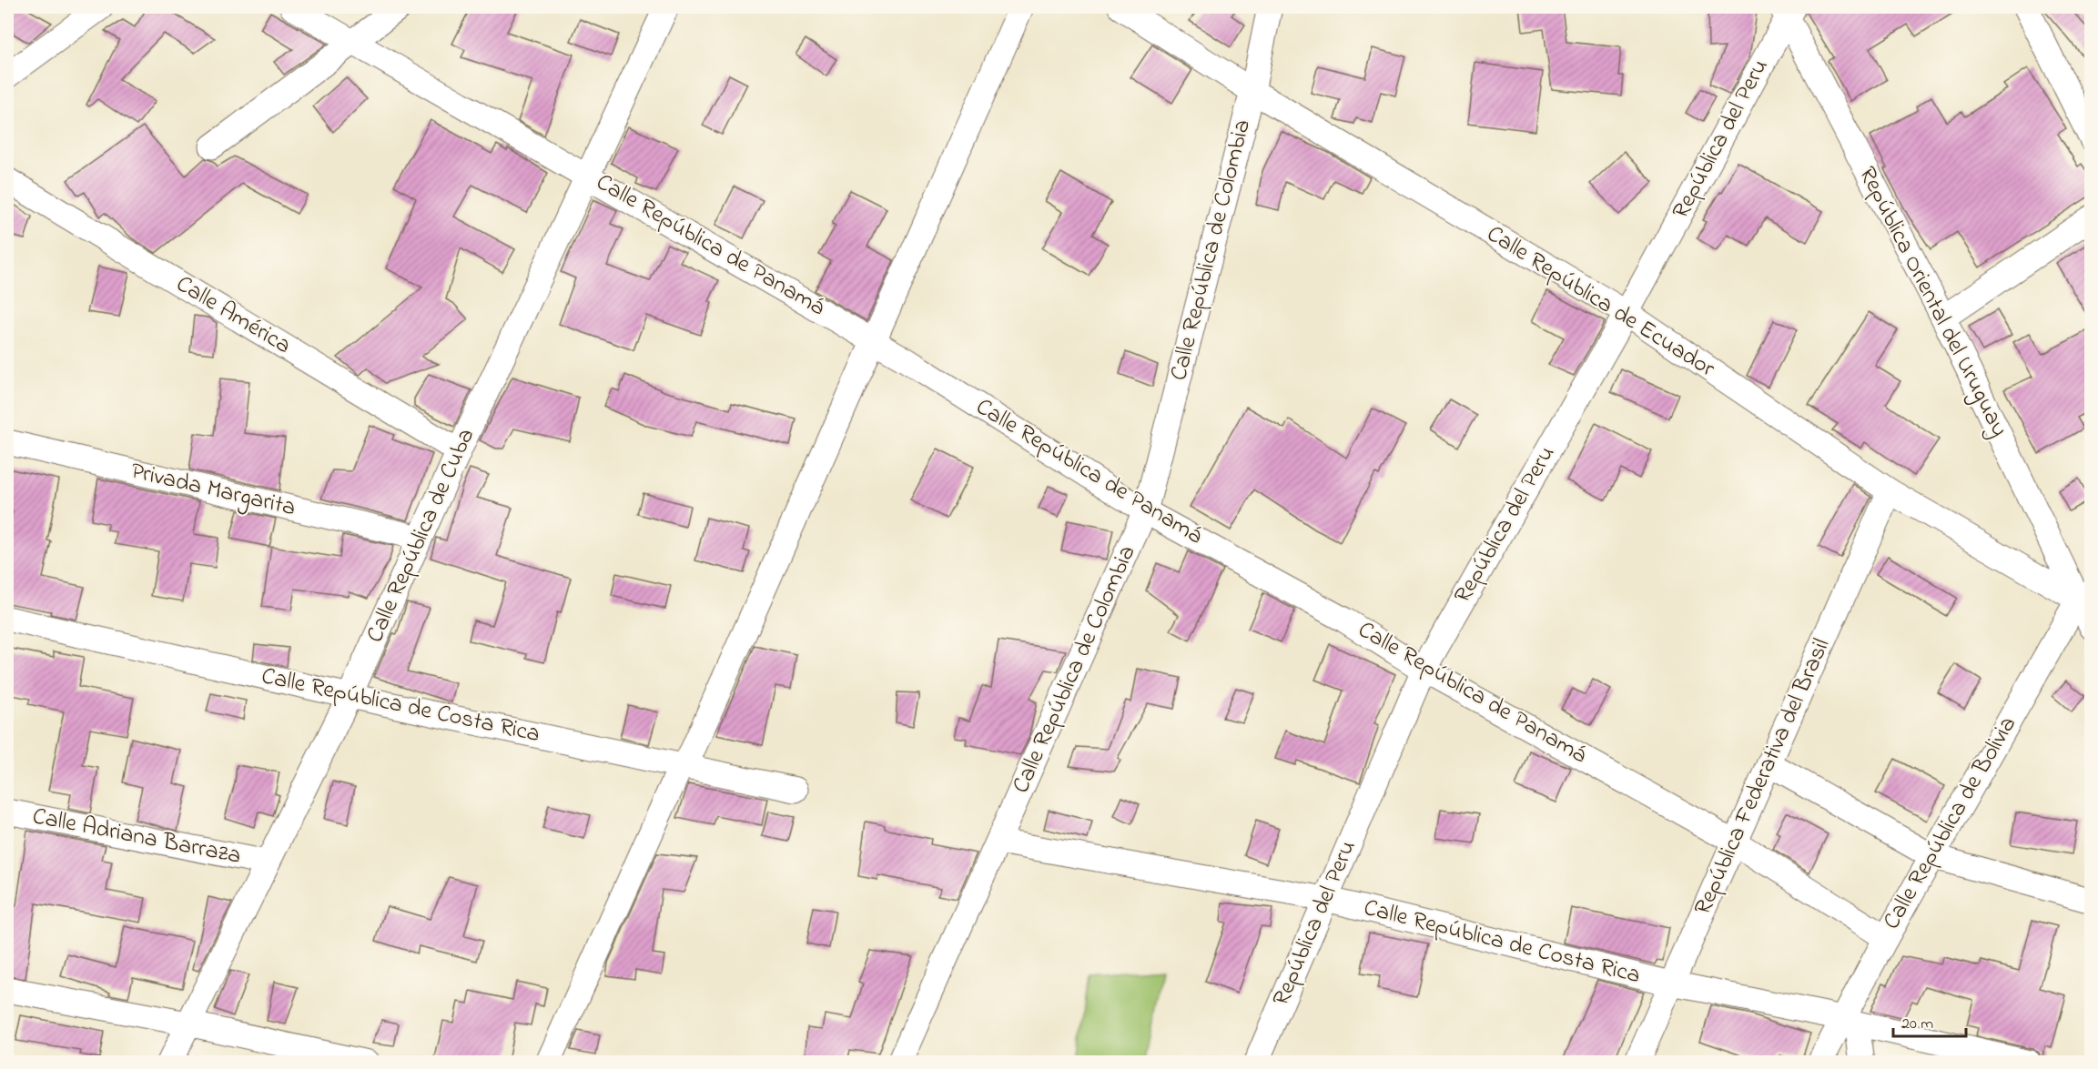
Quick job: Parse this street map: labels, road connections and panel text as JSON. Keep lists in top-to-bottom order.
{
  "streets": {
    "street": [
      "República del Peru",
      "Calle República de Panamá",
      "Calle República de Colombia",
      "Calle República de Ecuador",
      "República Oriental del Uruguay",
      "Calle América",
      "Privada Margarita",
      "Calle República de Cuba",
      "Calle República de Costa Rica",
      "República Federativa del Brasil",
      "Calle República de Bolivia",
      "Calle Adriana Barraza"
    ]
  },
  "crossings": [
    ["República del Peru", "Calle República de Panamá"],
    ["República del Peru", "Calle República de Ecuador"],
    ["República del Peru", "República Oriental del Uruguay"],
    ["República del Peru", "Calle República de Costa Rica"],
    ["Calle República de Panamá", "Calle República de Colombia"],
    ["Calle República de Panamá", "Calle República de Cuba"],
    ["Calle República de Panamá", "República Federativa del Brasil"],
    ["Calle República de Panamá", "Calle República de Bolivia"],
    ["Calle República de Colombia", "Calle República de Ecuador"],
    ["Calle República de Colombia", "Calle República de Costa Rica"],
    ["Calle República de Ecuador", "República Oriental del Uruguay"],
    ["Calle República de Ecuador", "República Federativa del Brasil"],
    ["Calle República de Ecuador", "Calle República de Bolivia"],
    ["República Oriental del Uruguay", "Calle República de Bolivia"],
    ["Calle América", "Calle República de Cuba"],
    ["Privada Margarita", "Calle República de Cuba"],
    ["Calle República de Cuba", "Calle República de Costa Rica"],
    ["Calle República de Cuba", "Calle Adriana Barraza"],
    ["Calle República de Costa Rica", "República Federativa del Brasil"],
    ["Calle República de Costa Rica", "Calle República de Bolivia"]
  ],
  "scale_bar": "20 m"
}
